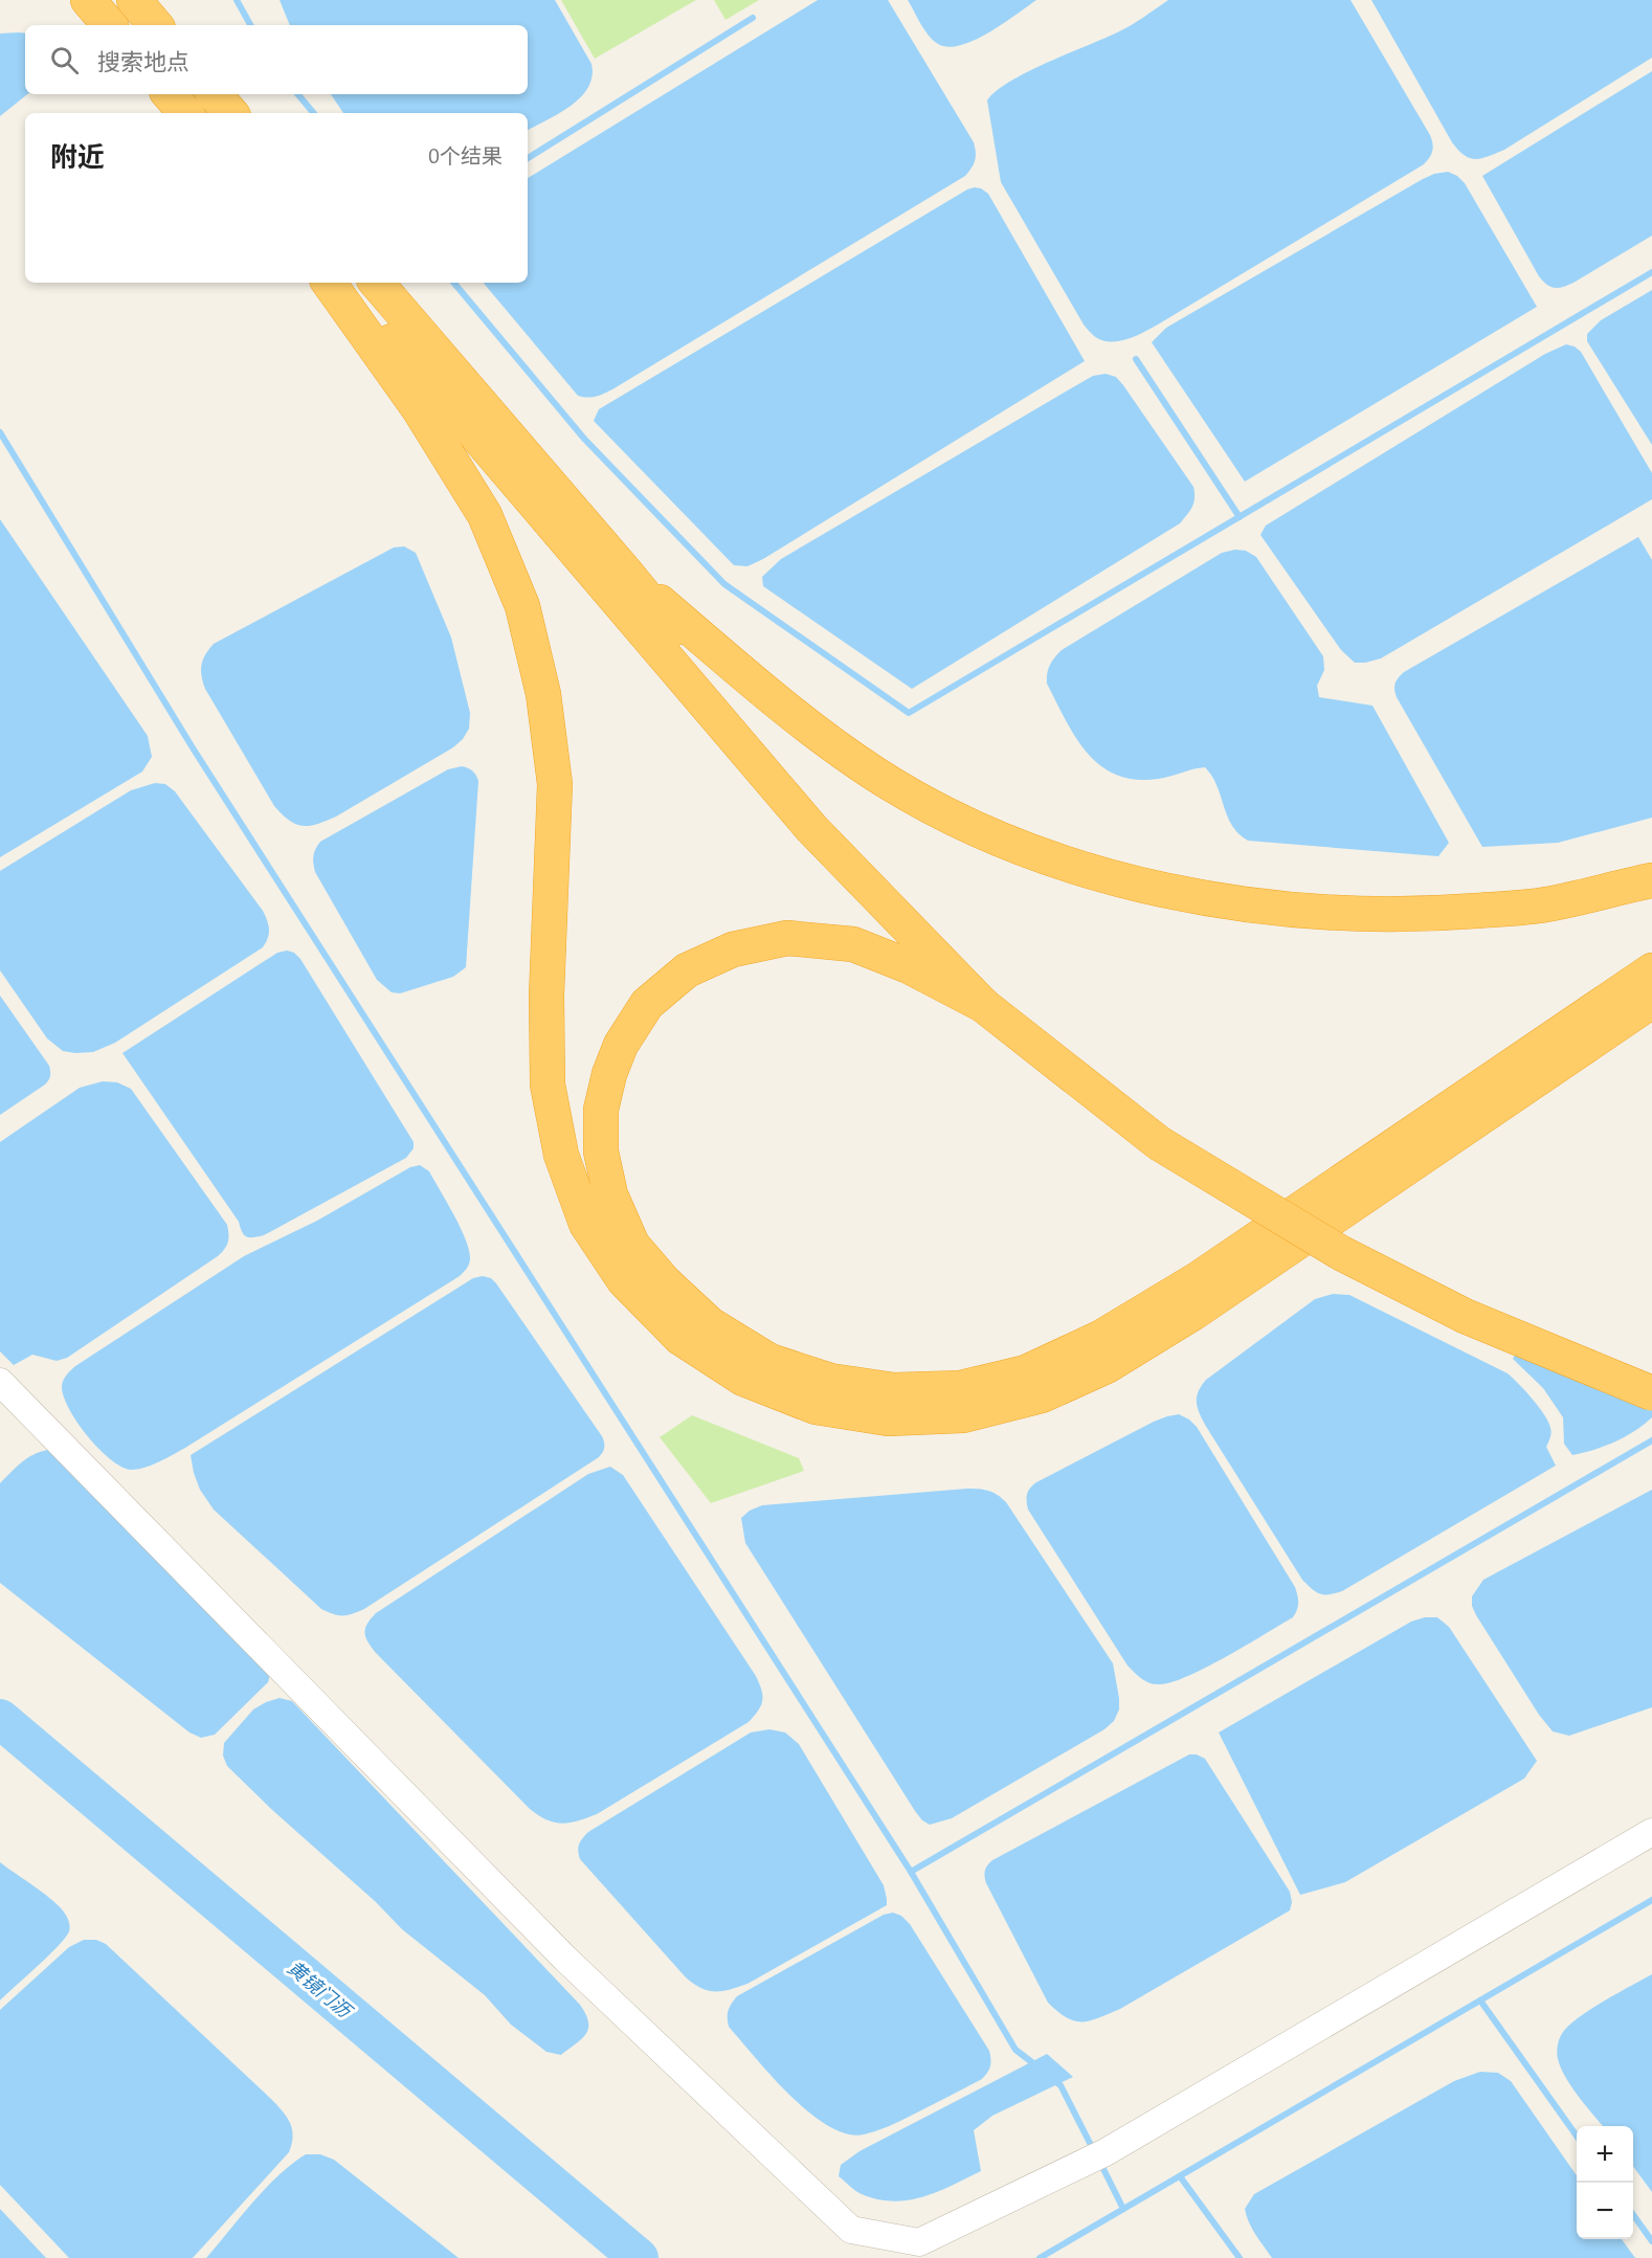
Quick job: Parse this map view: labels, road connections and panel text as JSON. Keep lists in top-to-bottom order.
{
  "water": ["黄镜门沥"],
  "page": {
    "search": "搜索地点",
    "heading": ["附近", "0个结果"],
    "map_buttons": ["+", "−"]
  }
}
